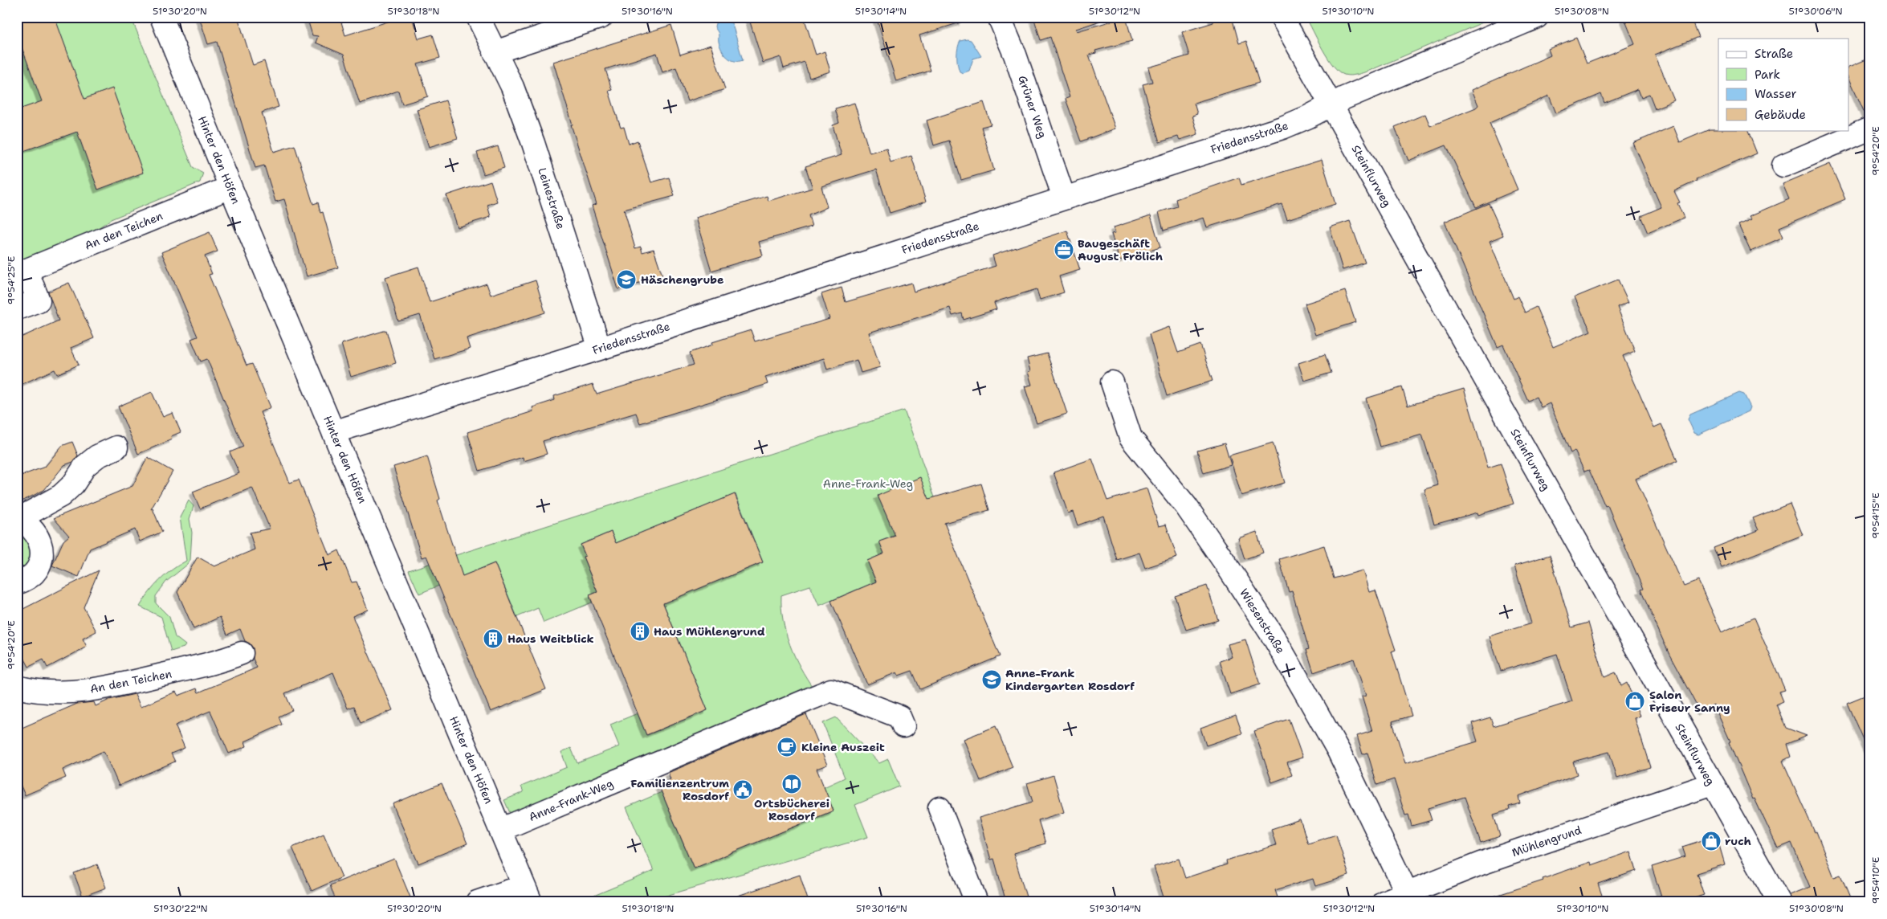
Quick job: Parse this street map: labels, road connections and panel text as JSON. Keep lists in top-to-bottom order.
{
  "streets": {
    "street": [
      "Grüner Weg",
      "Friedensstraße",
      "Hinter den Höfen",
      "Steinflurweg",
      "Leinestraße",
      "An den Teichen",
      "Wiesenstraße",
      "Anne-Frank-Weg",
      "Mühlengrund"
    ]
  },
  "crossings": [
    ["Grüner Weg", "Friedensstraße"],
    ["Friedensstraße", "Hinter den Höfen"],
    ["Friedensstraße", "Steinflurweg"],
    ["Friedensstraße", "Leinestraße"],
    ["Hinter den Höfen", "An den Teichen"],
    ["Hinter den Höfen", "Anne-Frank-Weg"],
    ["Steinflurweg", "Mühlengrund"],
    ["Wiesenstraße", "Mühlengrund"]
  ],
  "parks": ["Anne-Frank-Weg"],
  "places": {
    "office": ["Baugeschäft August Frölich"],
    "school or university": ["Häschengrube", "Anne-Frank Kindergarten Rosdorf"],
    "building": ["Haus Mühlengrund", "Haus Weitblick"],
    "shop": ["Salon Friseur Sanny", "ruch"],
    "cafe": ["Kleine Auszeit"],
    "library": ["Ortsbücherei Rosdorf"],
    "public building": ["Familienzentrum Rosdorf"]
  },
  "legend": [
    "Straße",
    "Park",
    "Wasser",
    "Gebäude"
  ],
  "coordinates": [
    "51°30'20\"N",
    "51°30'18\"N",
    "51°30'16\"N",
    "51°30'14\"N",
    "51°30'12\"N",
    "51°30'10\"N",
    "51°30'08\"N",
    "51°30'06\"N",
    "9°54'20\"E",
    "9°54'25\"E",
    "9°54'15\"E",
    "9°54'10\"E",
    "51°30'22\"N"
  ]
}
